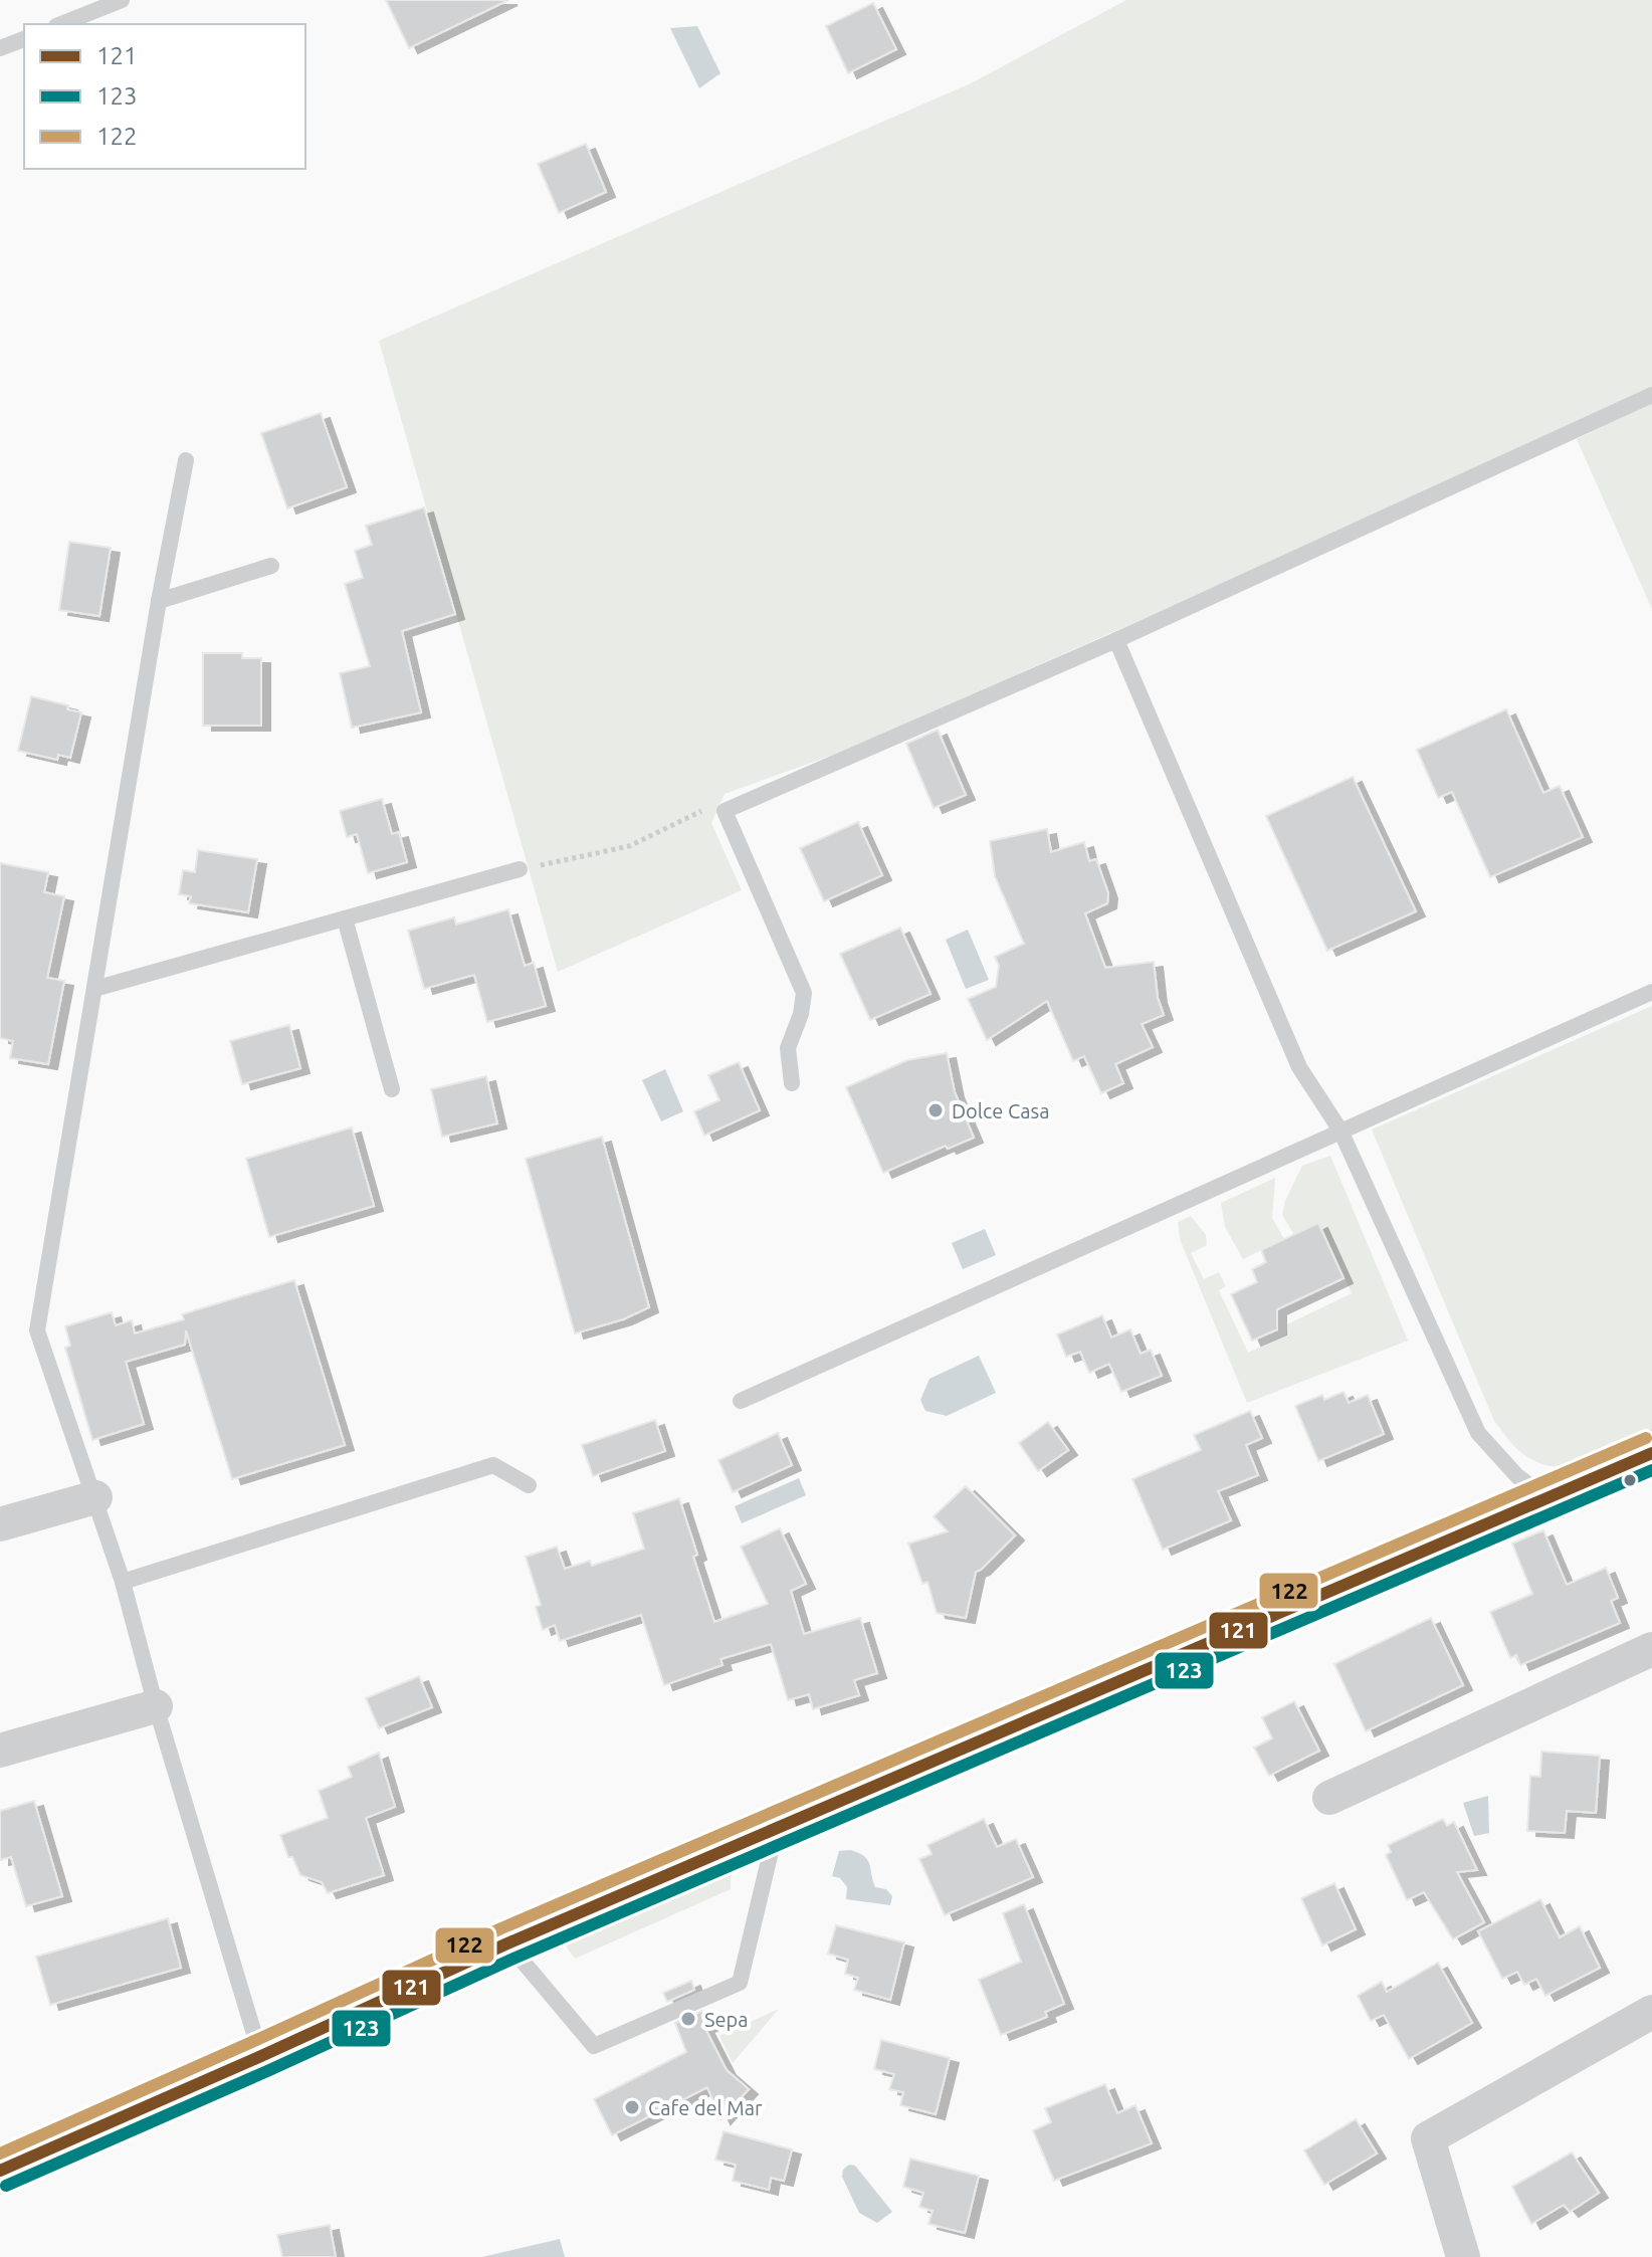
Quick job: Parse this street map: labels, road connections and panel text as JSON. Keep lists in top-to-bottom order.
{
  "places": ["Dolce Casa", "Sepa", "Cafe del Mar"],
  "lines": ["transit line 122", "transit line 121", "transit line 123"],
  "legend": ["121", "123", "122"]
}
